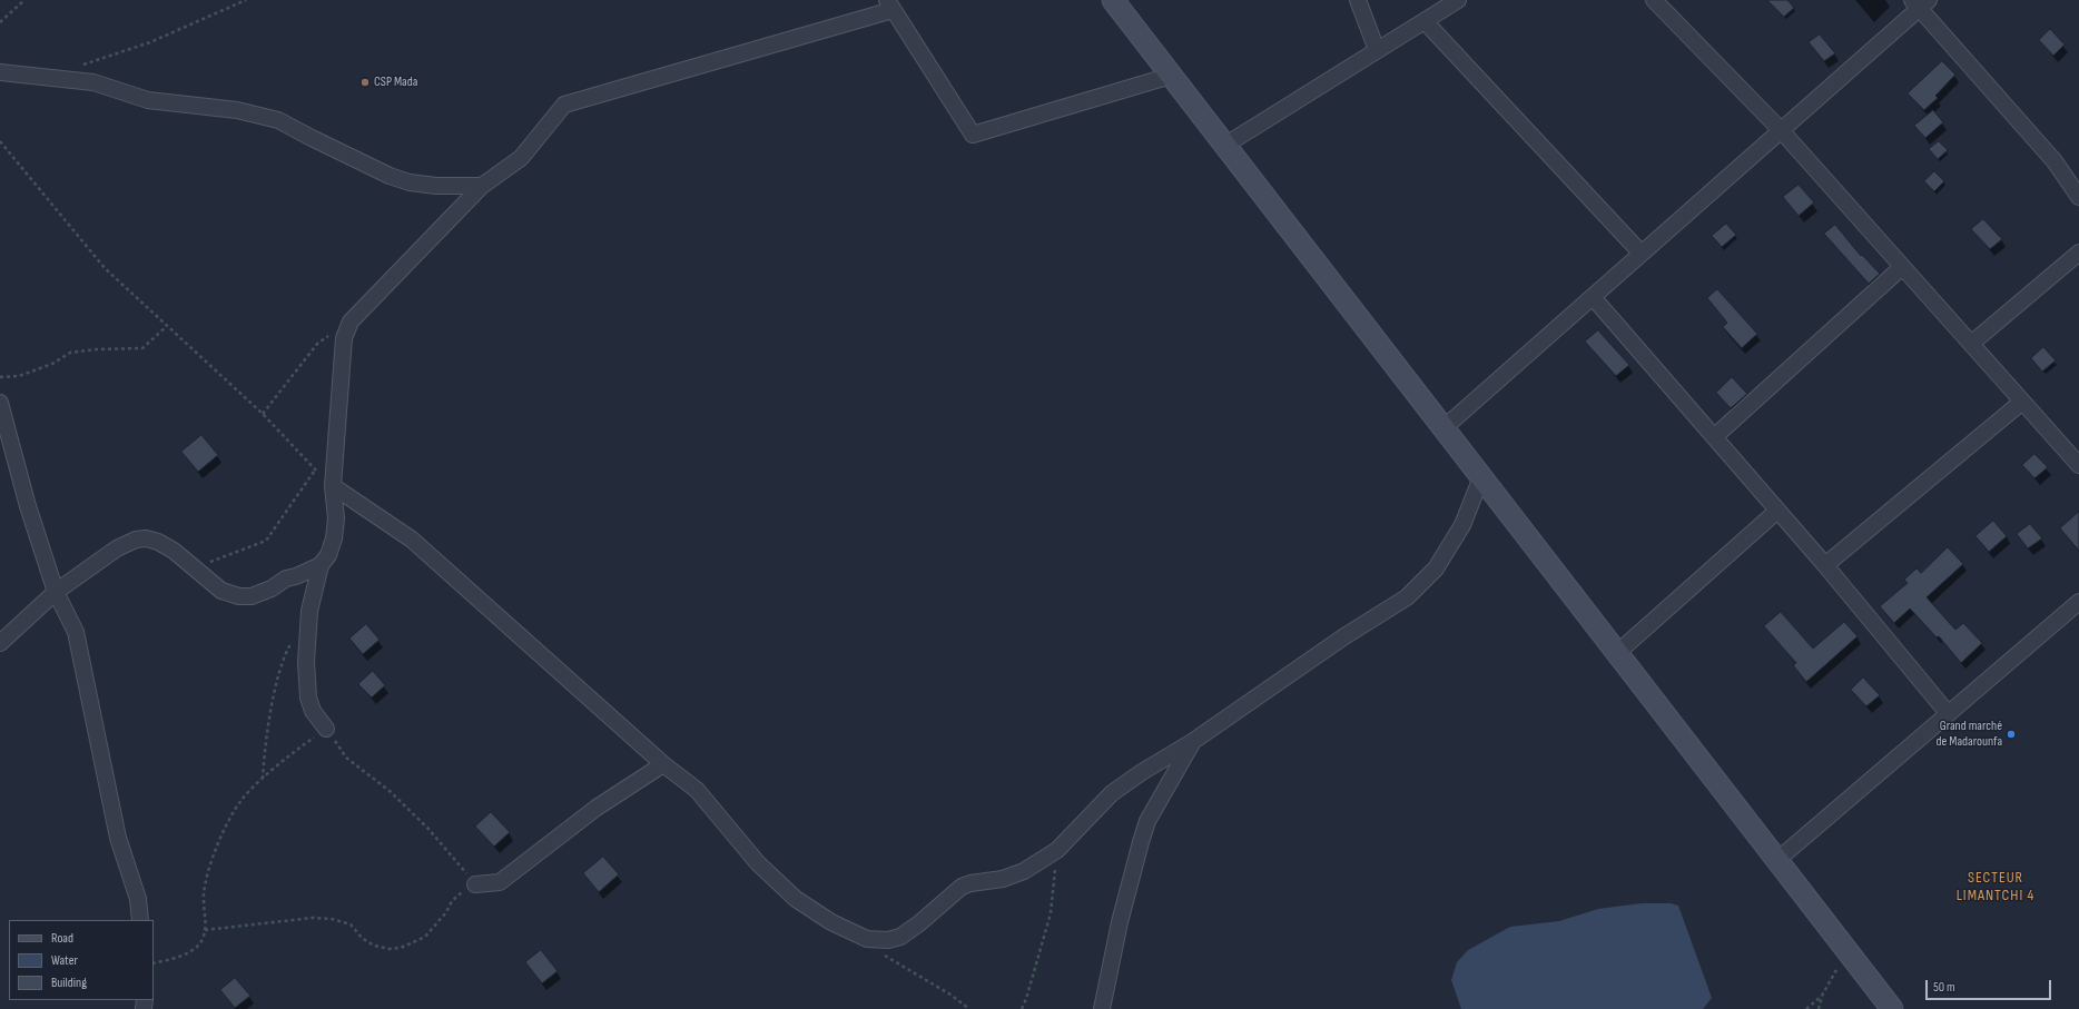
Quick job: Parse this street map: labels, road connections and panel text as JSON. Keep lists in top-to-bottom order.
{
  "districts": ["SECTEUR LIMANTCHI 4"],
  "places": ["CSP Mada", "Grand marché de Madarounfa"],
  "legend": ["Road", "Water", "Building"],
  "scale_bar": "50 m"
}
